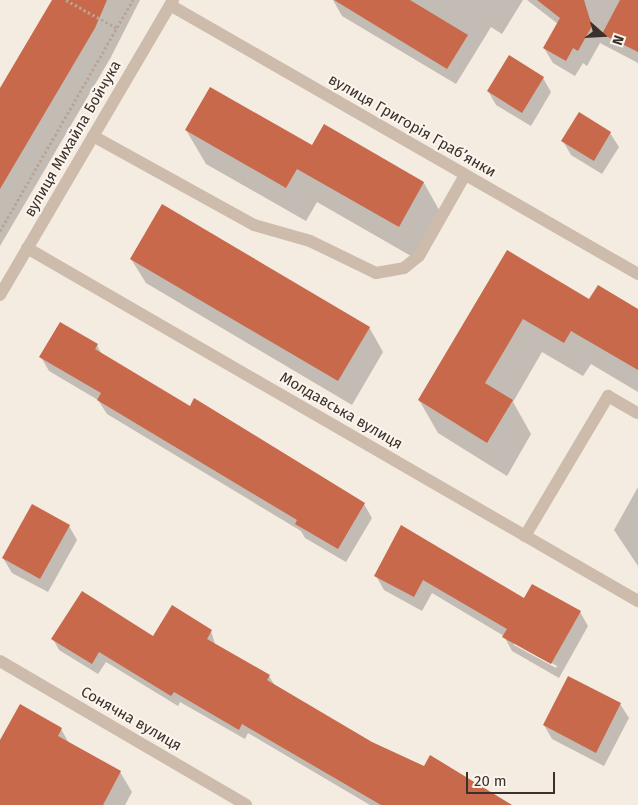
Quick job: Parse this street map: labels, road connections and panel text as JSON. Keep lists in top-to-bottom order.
{
  "streets": {
    "street": [
      "вулиця Григорія Грабʼянки",
      "вулиця Михайла Бойчука",
      "Молдавська вулиця",
      "Сонячна вулиця"
    ]
  },
  "crossings": [
    ["вулиця Григорія Грабʼянки", "вулиця Михайла Бойчука"],
    ["вулиця Михайла Бойчука", "Молдавська вулиця"]
  ],
  "scale_bar": "20 m",
  "north": "right"
}
